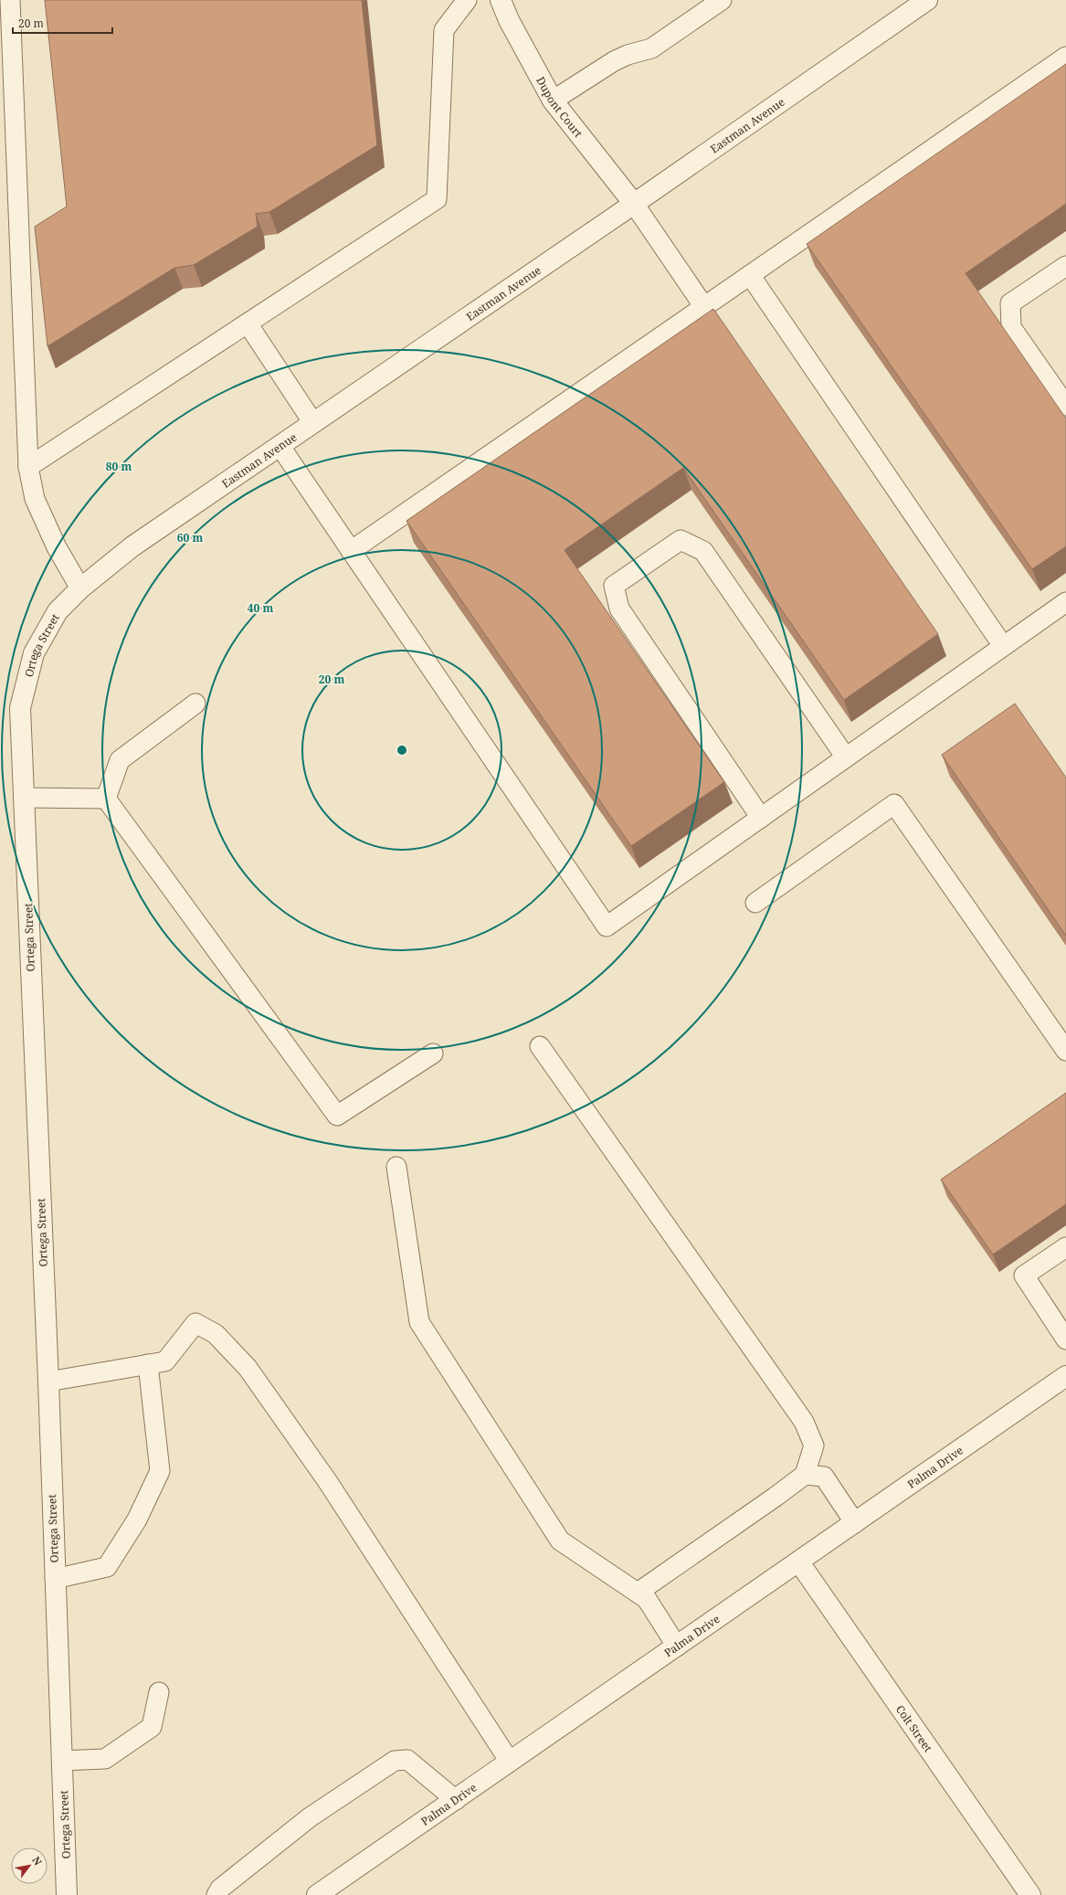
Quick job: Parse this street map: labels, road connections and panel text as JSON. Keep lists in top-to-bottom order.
{
  "streets": {
    "street": [
      "Dupont Court",
      "Eastman Avenue",
      "Ortega Street",
      "Palma Drive",
      "Colt Street"
    ]
  },
  "crossings": [
    ["Dupont Court", "Eastman Avenue"],
    ["Eastman Avenue", "Ortega Street"],
    ["Palma Drive", "Colt Street"]
  ],
  "scale_bar": "20 m",
  "north": "top right",
  "rings": [
    "80 m",
    "60 m",
    "40 m",
    "20 m"
  ]
}
